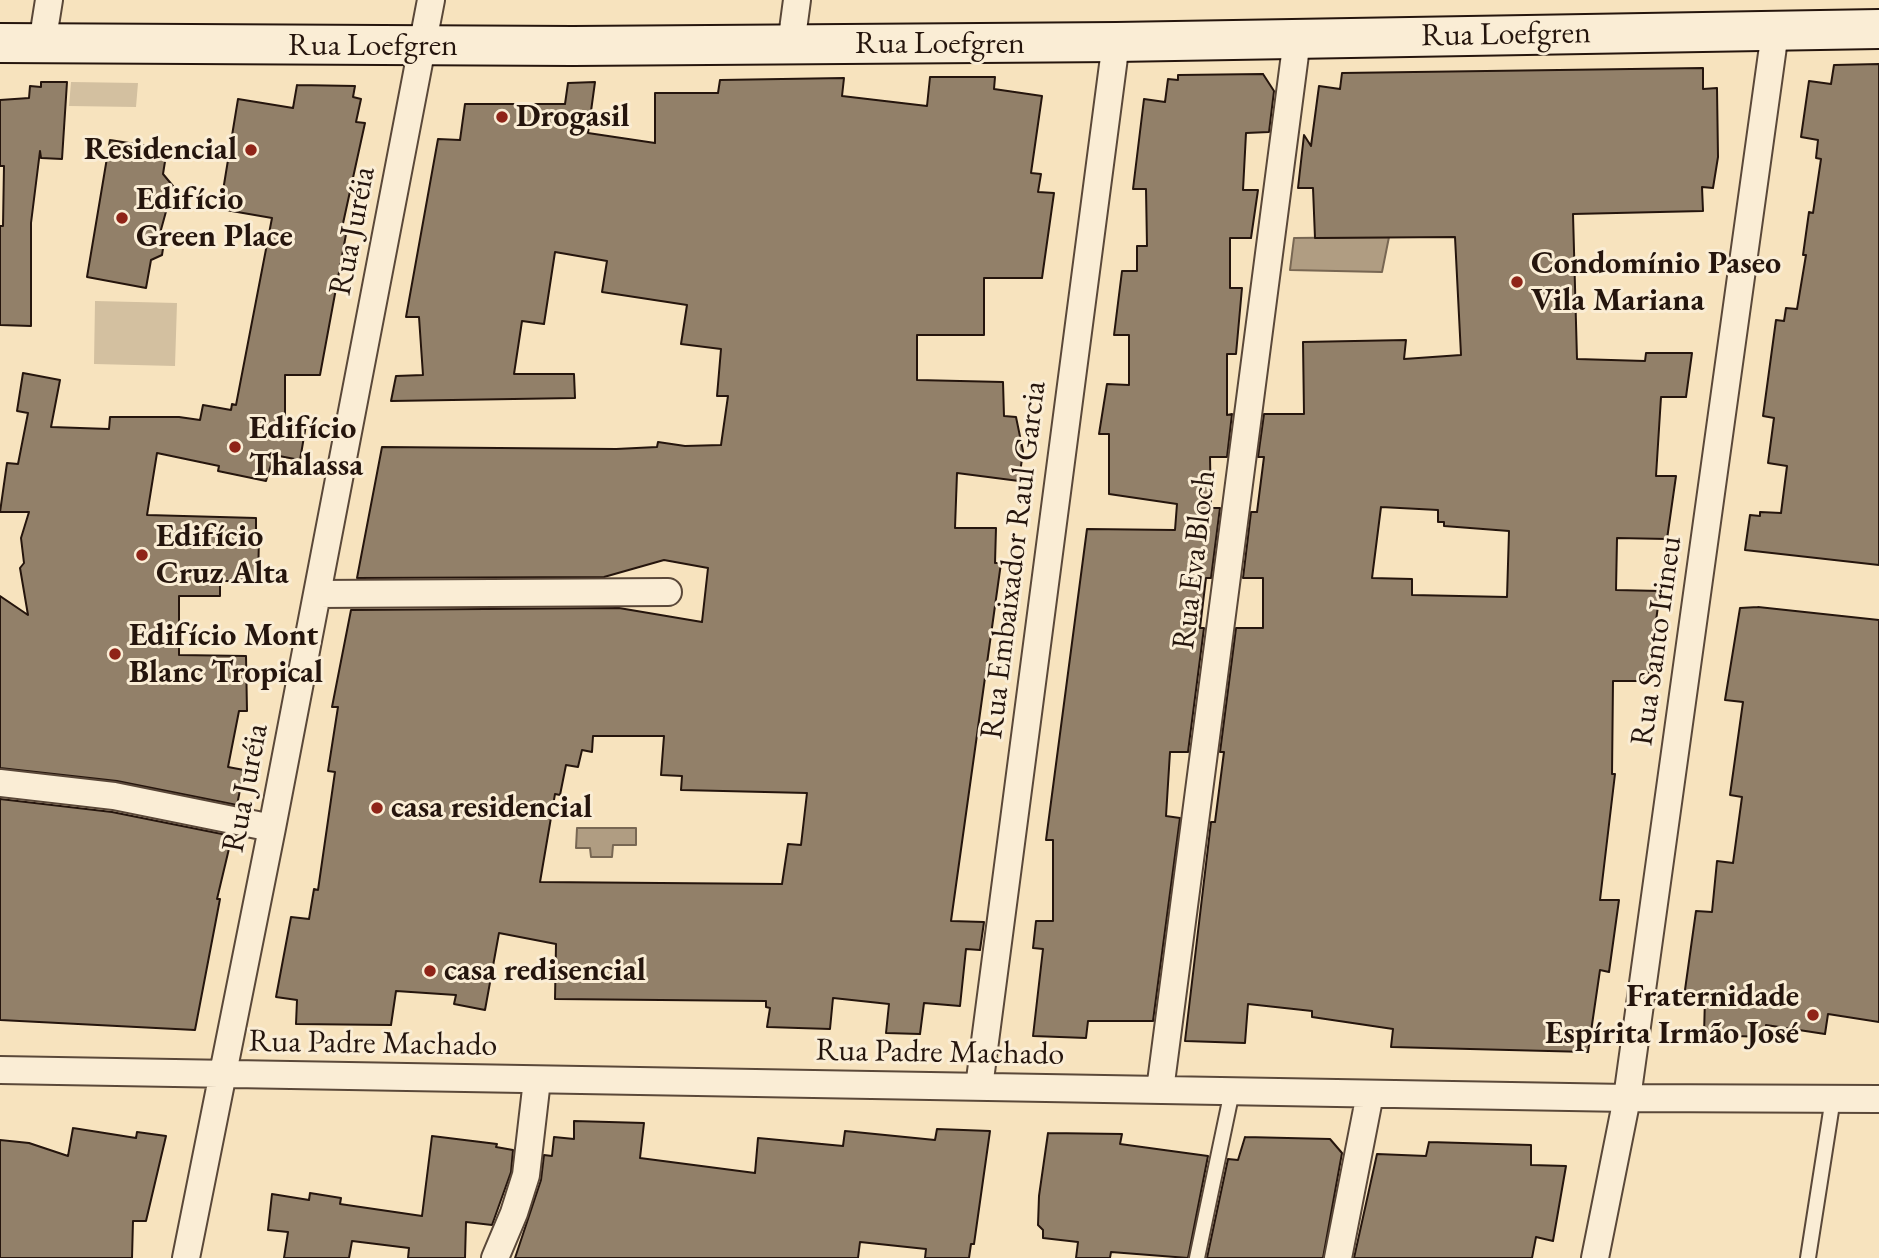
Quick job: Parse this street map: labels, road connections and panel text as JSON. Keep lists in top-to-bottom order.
{
  "streets": {
    "main road": ["Rua Loefgren"],
    "street": [
      "Rua Juréia",
      "Rua Embaixador Raul Garcia",
      "Rua Eva Bloch",
      "Rua Santo Irineu",
      "Rua Padre Machado"
    ]
  },
  "crossings": [
    ["Rua Loefgren", "Rua Juréia"],
    ["Rua Loefgren", "Rua Embaixador Raul Garcia"],
    ["Rua Loefgren", "Rua Eva Bloch"],
    ["Rua Loefgren", "Rua Santo Irineu"],
    ["Rua Juréia", "Rua Padre Machado"],
    ["Rua Embaixador Raul Garcia", "Rua Padre Machado"],
    ["Rua Eva Bloch", "Rua Padre Machado"],
    ["Rua Santo Irineu", "Rua Padre Machado"]
  ],
  "places": [
    "Drogasil",
    "Residencial",
    "Edifício Green Place",
    "Condomínio Paseo Vila Mariana",
    "Edifício Thalassa",
    "Edifício Cruz Alta",
    "Edifício Mont Blanc Tropical",
    "casa residencial",
    "casa redisencial",
    "Fraternidade Espírita Irmão José"
  ]
}
